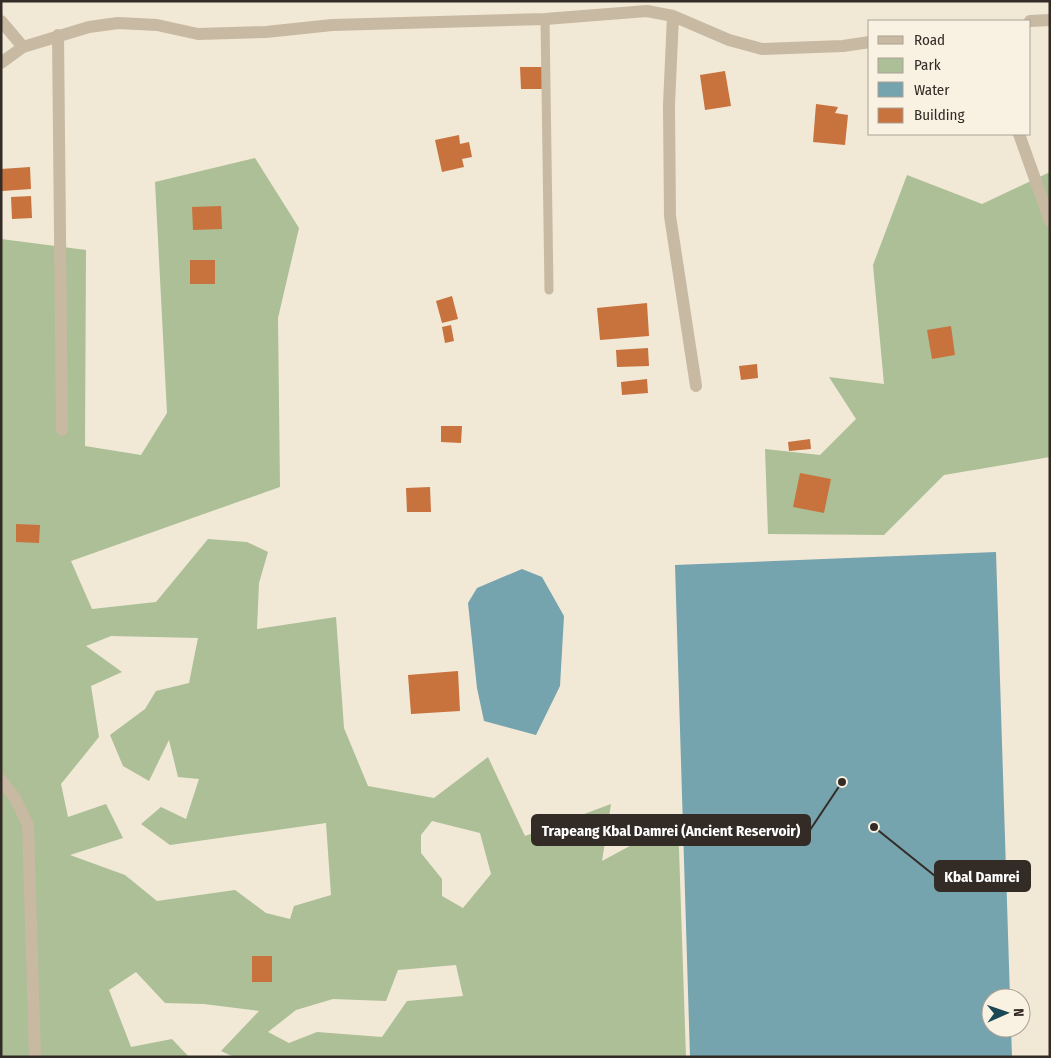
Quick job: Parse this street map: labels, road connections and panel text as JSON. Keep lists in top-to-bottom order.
{
  "places": ["Trapeang Kbal Damrei (Ancient Reservoir)", "Kbal Damrei"],
  "legend": [
    "Road",
    "Park",
    "Water",
    "Building"
  ],
  "north": "right"
}
